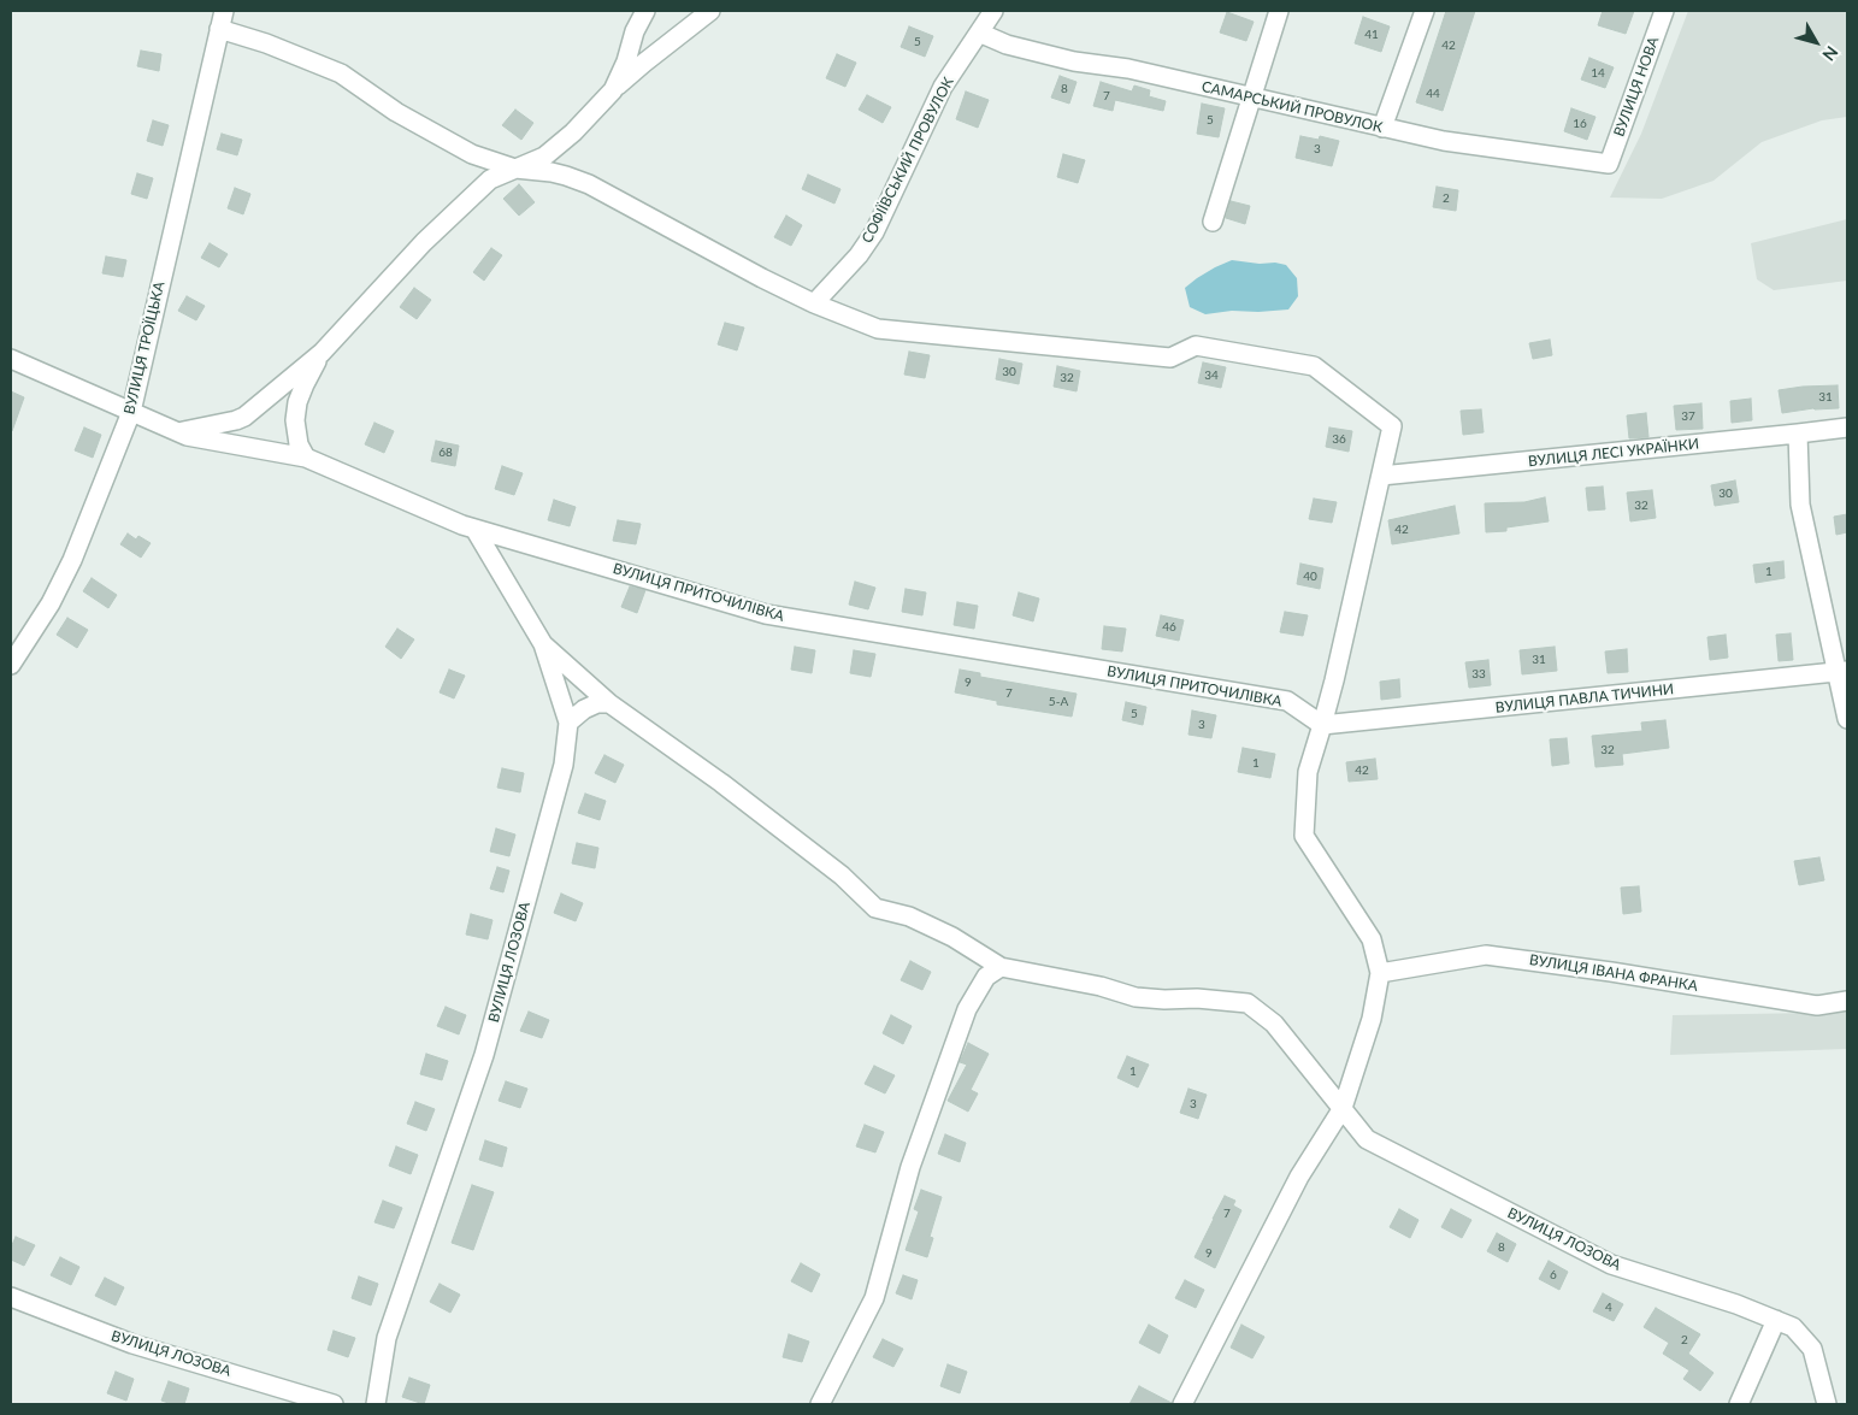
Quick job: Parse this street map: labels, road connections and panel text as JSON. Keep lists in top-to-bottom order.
{
  "streets": {
    "street": [
      "ВУЛИЦЯ НОВА",
      "САМАРСЬКИЙ ПРОВУЛОК",
      "СОФІЇВСЬКИЙ ПРОВУЛОК",
      "ВУЛИЦЯ ТРОЇЦЬКА",
      "ВУЛИЦЯ ЛЕСІ УКРАЇНКИ",
      "ВУЛИЦЯ ПРИТОЧИЛІВКА",
      "ВУЛИЦЯ ПАВЛА ТИЧИНИ",
      "ВУЛИЦЯ ЛОЗОВА",
      "ВУЛИЦЯ ІВАНА ФРАНКА"
    ]
  },
  "crossings": [
    ["ВУЛИЦЯ НОВА", "САМАРСЬКИЙ ПРОВУЛОК"],
    ["САМАРСЬКИЙ ПРОВУЛОК", "СОФІЇВСЬКИЙ ПРОВУЛОК"],
    ["ВУЛИЦЯ ТРОЇЦЬКА", "ВУЛИЦЯ ПРИТОЧИЛІВКА"],
    ["ВУЛИЦЯ ПРИТОЧИЛІВКА", "ВУЛИЦЯ ПАВЛА ТИЧИНИ"],
    ["ВУЛИЦЯ ПРИТОЧИЛІВКА", "ВУЛИЦЯ ЛОЗОВА"]
  ],
  "house_numbers": [
    "41",
    "5",
    "42",
    "14",
    "8",
    "44",
    "7",
    "5",
    "16",
    "3",
    "2",
    "30",
    "34",
    "32",
    "31",
    "37",
    "36",
    "68",
    "30",
    "32",
    "42",
    "1",
    "40",
    "46",
    "31",
    "33",
    "9",
    "7",
    "5-А",
    "5",
    "3",
    "32",
    "1",
    "42",
    "1",
    "3",
    "7",
    "8",
    "9",
    "6",
    "4",
    "2"
  ],
  "north": "bottom right"
}
